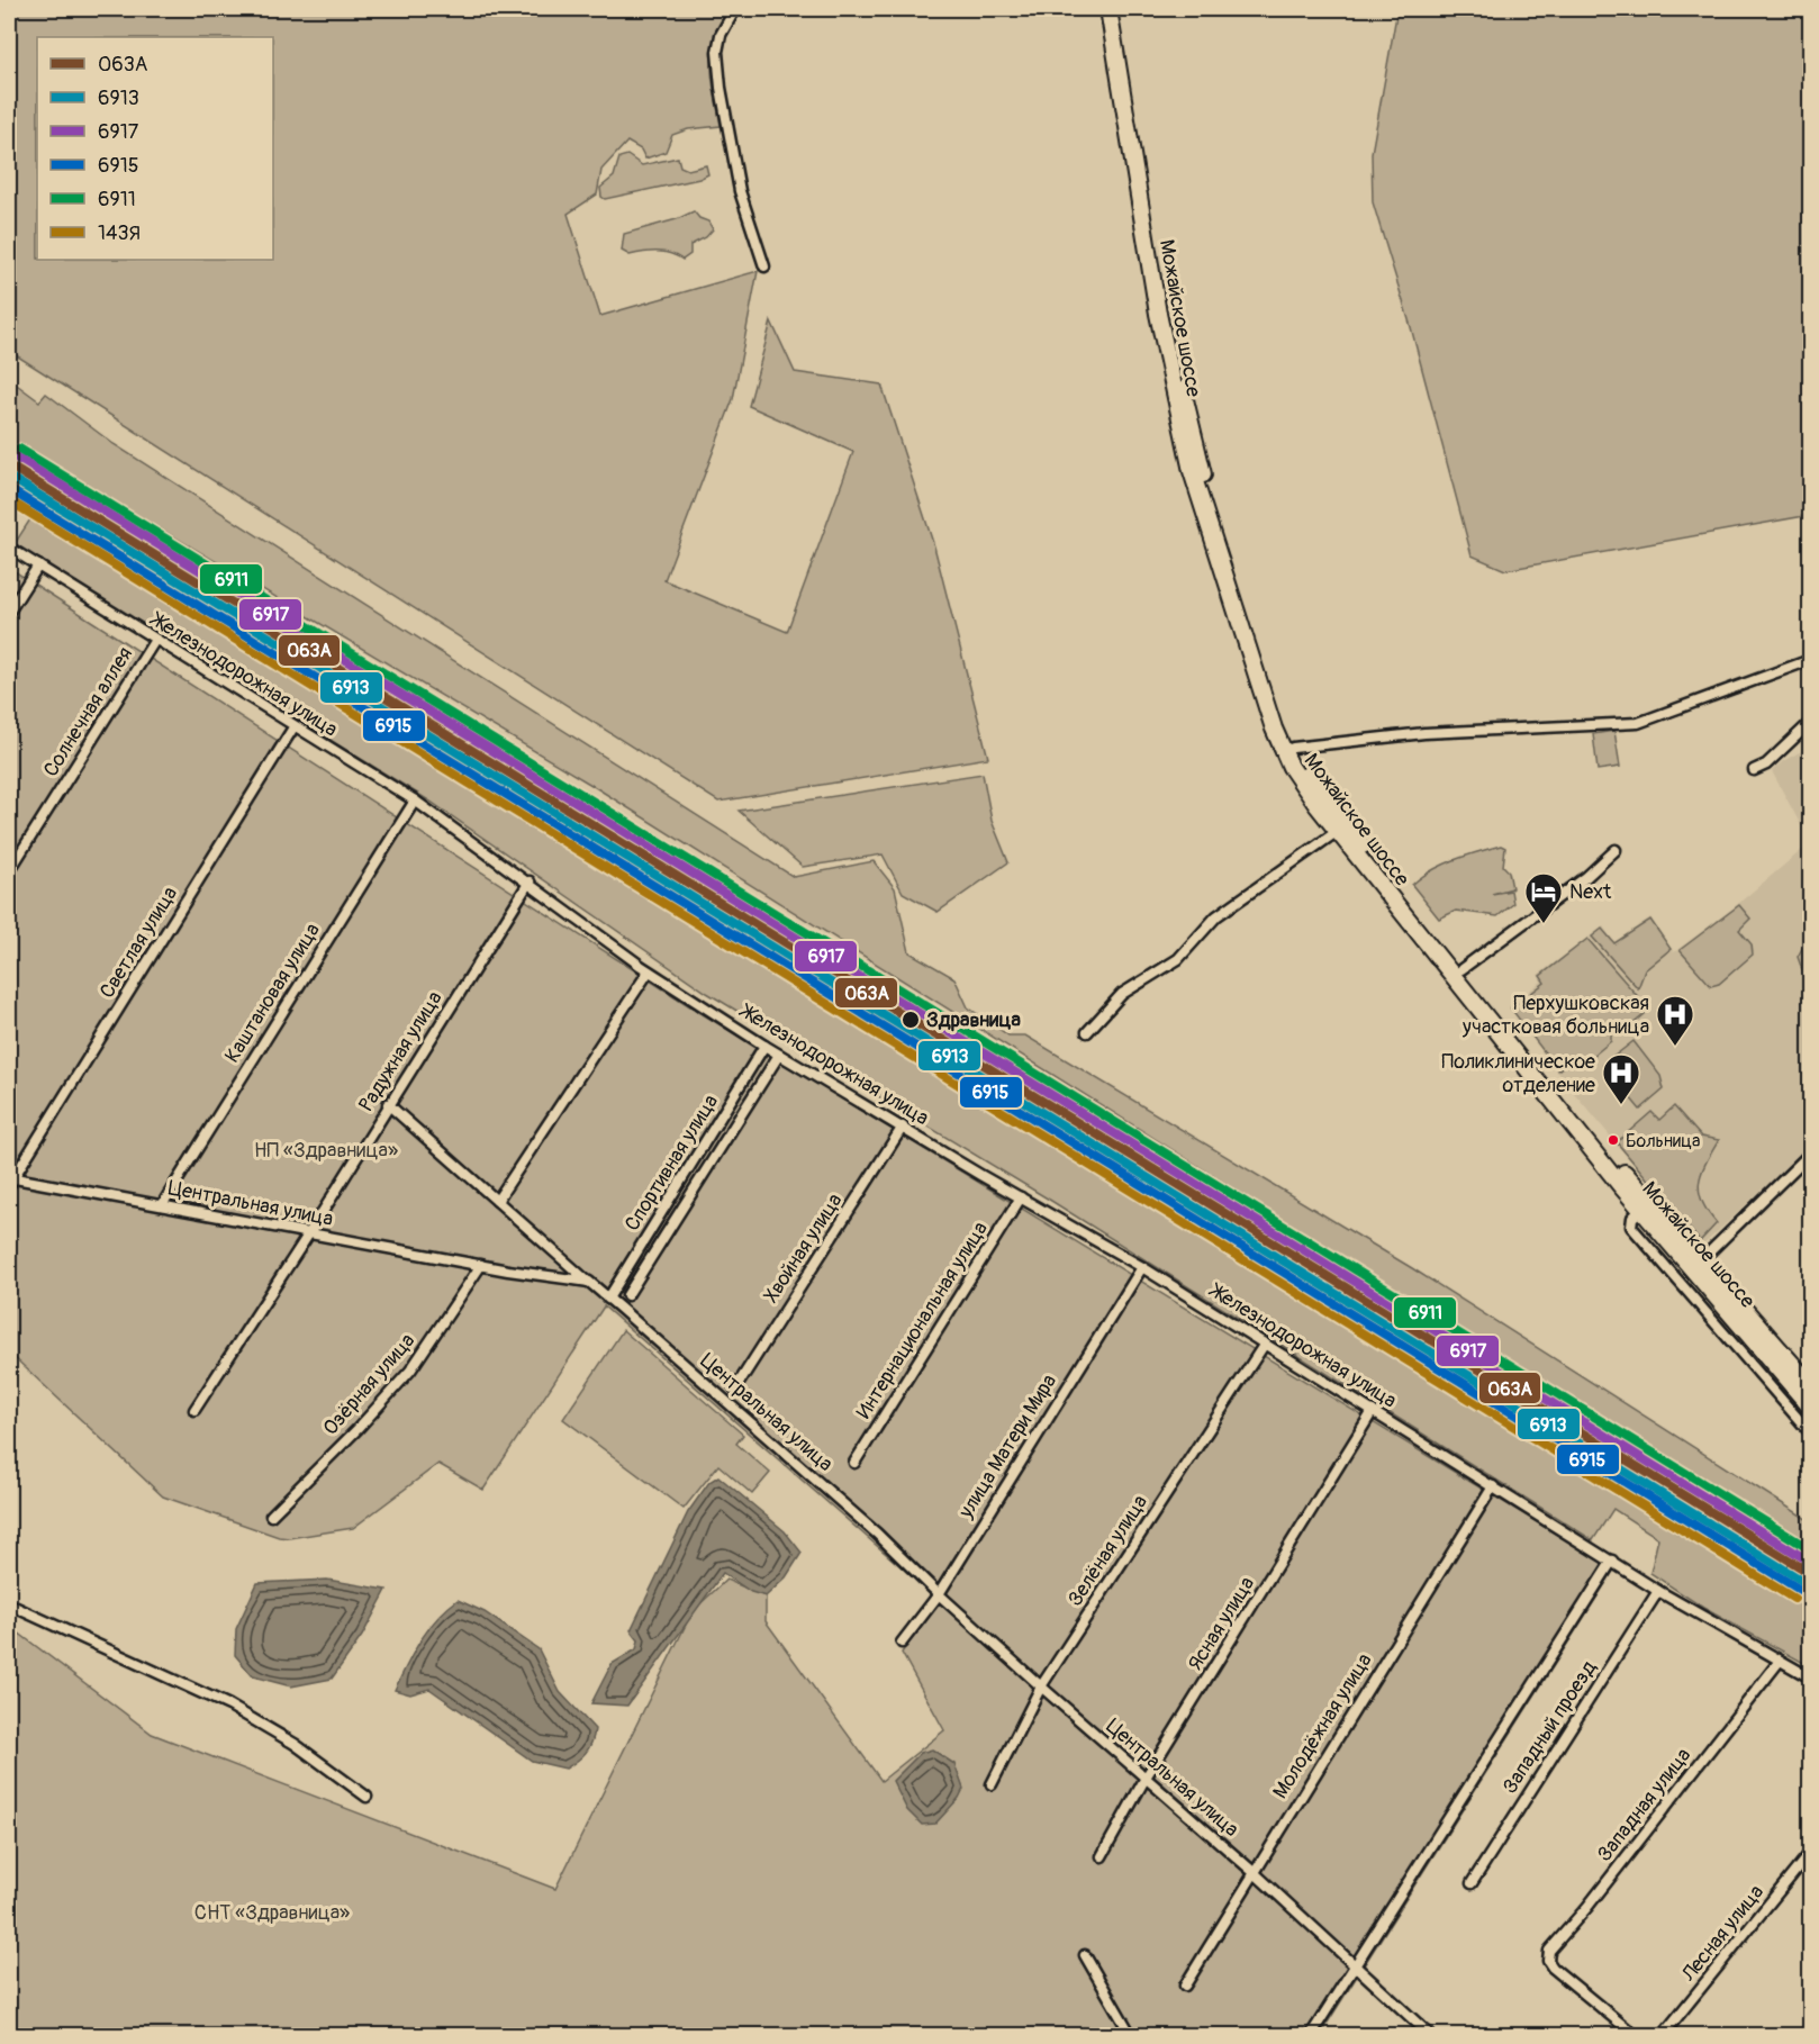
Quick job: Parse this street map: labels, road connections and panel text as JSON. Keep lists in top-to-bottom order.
{
  "streets": {
    "main road": ["Можайское шоссе"],
    "street": [
      "Железнодорожная улица",
      "Солнечная аллея",
      "Светлая улица",
      "Каштановая улица",
      "Радужная улица",
      "Спортивная улица",
      "Центральная улица",
      "Хвойная улица",
      "Интернациональная улица",
      "Озёрная улица",
      "улица Матери Мира",
      "Зелёная улица",
      "Ясная улица",
      "Молодёжная улица",
      "Западный проезд",
      "Западная улица",
      "Лесная улица"
    ]
  },
  "crossings": [
    ["Железнодорожная улица", "Солнечная аллея"],
    ["Железнодорожная улица", "Светлая улица"],
    ["Железнодорожная улица", "Каштановая улица"],
    ["Железнодорожная улица", "Радужная улица"],
    ["Железнодорожная улица", "Спортивная улица"],
    ["Железнодорожная улица", "Хвойная улица"],
    ["Железнодорожная улица", "Интернациональная улица"],
    ["Железнодорожная улица", "улица Матери Мира"],
    ["Железнодорожная улица", "Зелёная улица"],
    ["Железнодорожная улица", "Ясная улица"],
    ["Железнодорожная улица", "Молодёжная улица"],
    ["Железнодорожная улица", "Западный проезд"],
    ["Железнодорожная улица", "Западная улица"],
    ["Светлая улица", "Центральная улица"],
    ["Каштановая улица", "Центральная улица"],
    ["Радужная улица", "Центральная улица"],
    ["Спортивная улица", "Центральная улица"],
    ["Центральная улица", "Озёрная улица"],
    ["Центральная улица", "улица Матери Мира"],
    ["Центральная улица", "Зелёная улица"],
    ["Центральная улица", "Ясная улица"],
    ["Центральная улица", "Молодёжная улица"]
  ],
  "parks": ["НП «Здравница»", "СНТ «Здравница»"],
  "places": {
    "hotel": ["Next"],
    "other": ["Здравница", "Больница"],
    "hospital": ["Перхушковская участковая больница", "Поликлиническое отделение"]
  },
  "lines": [
    "transit line 6911",
    "transit line 6917",
    "transit line 063А",
    "transit line 6913",
    "transit line 6915",
    "transit line 143Я"
  ],
  "legend": [
    "063А",
    "6913",
    "6917",
    "6915",
    "6911",
    "143Я"
  ]
}
